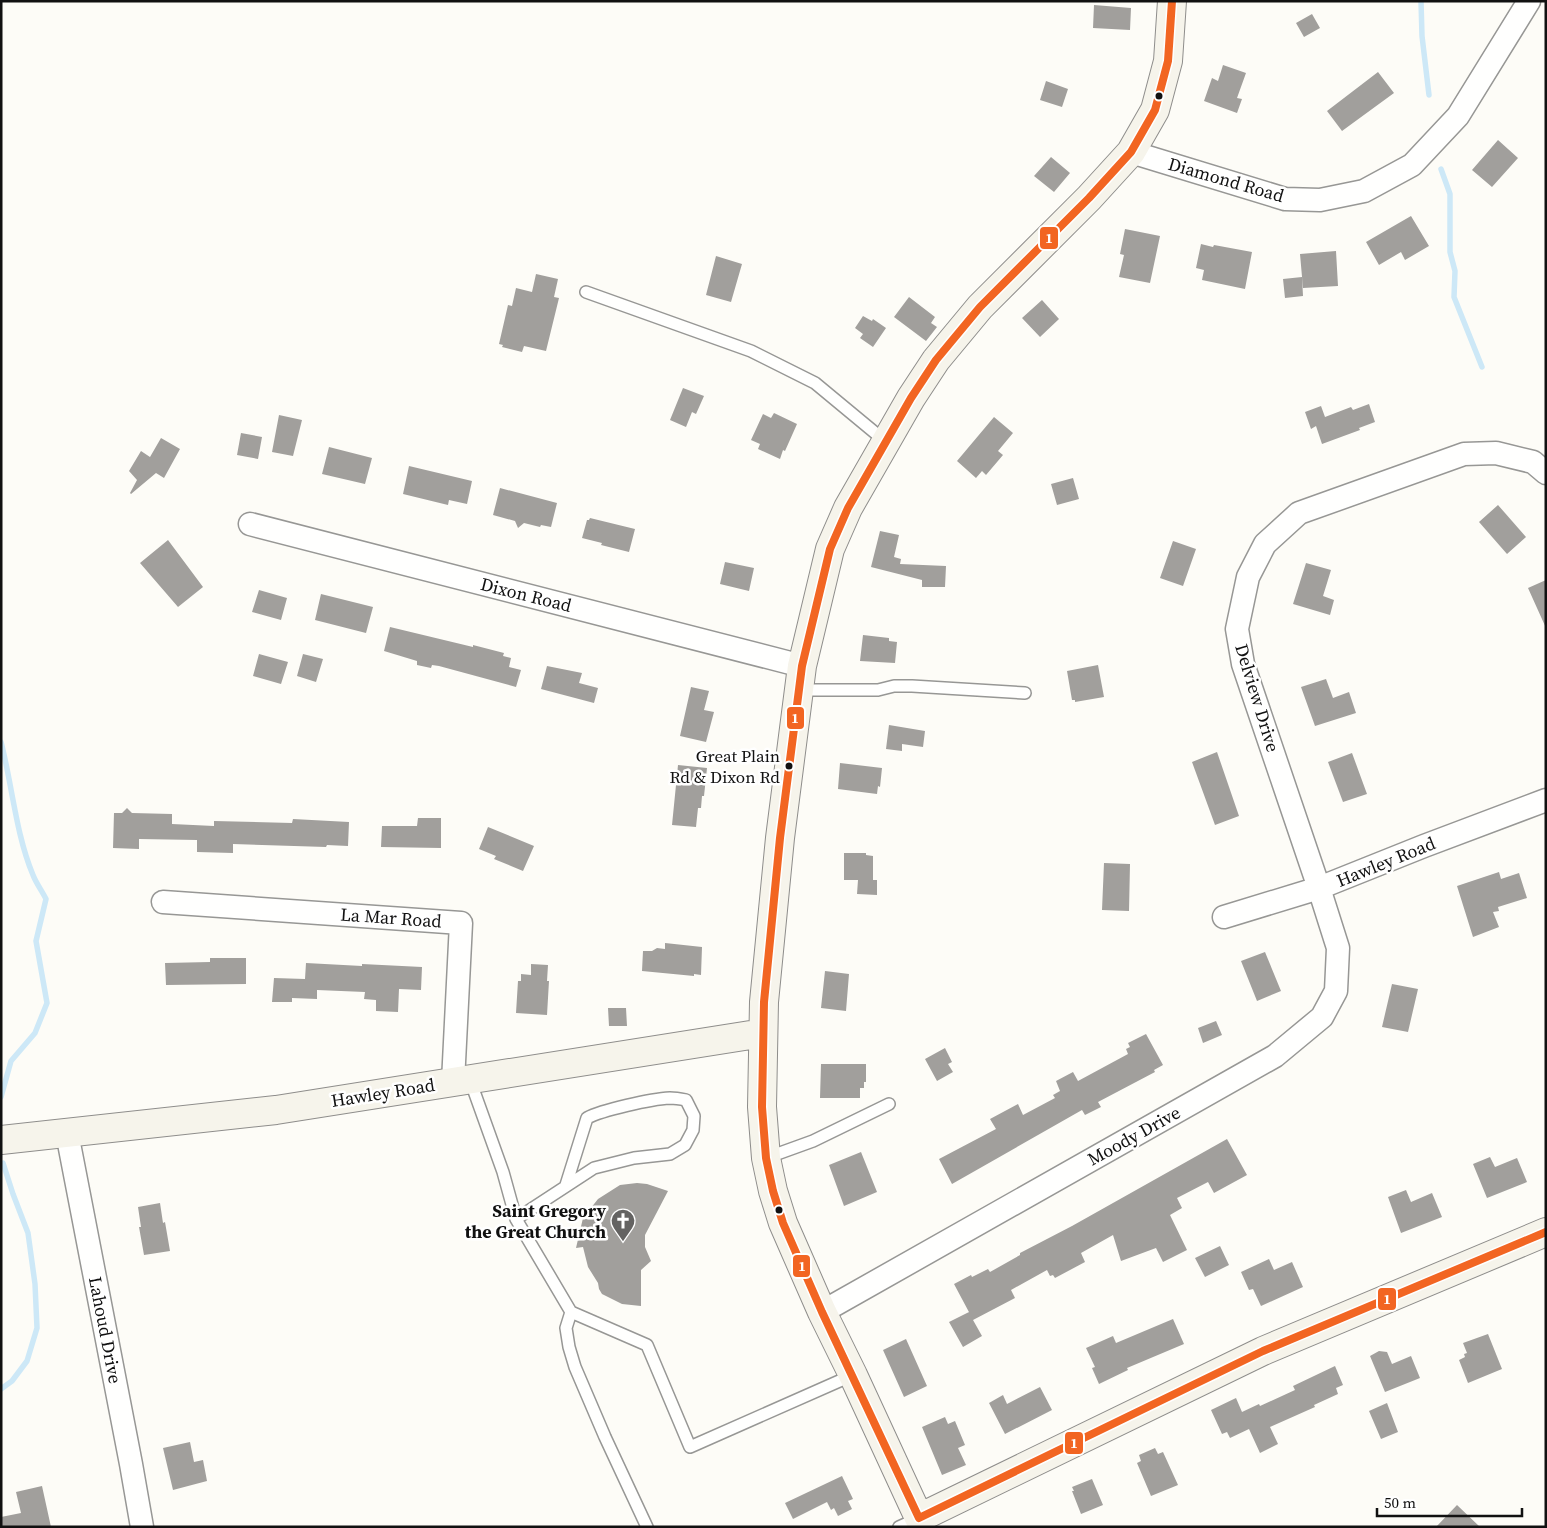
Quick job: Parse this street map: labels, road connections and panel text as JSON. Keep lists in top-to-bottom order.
{
  "streets": {
    "street": [
      "Diamond Road",
      "Dixon Road",
      "Delview Drive",
      "Hawley Road",
      "La Mar Road",
      "Moody Drive",
      "Lahoud Drive"
    ]
  },
  "crossings": [
    ["Delview Drive", "Hawley Road"],
    ["Delview Drive", "Moody Drive"],
    ["Hawley Road", "La Mar Road"],
    ["Hawley Road", "Moody Drive"],
    ["Hawley Road", "Lahoud Drive"]
  ],
  "places": {
    "other": ["Great Plain Rd & Dixon Rd"],
    "church": ["Saint Gregory the Great Church"]
  },
  "lines": ["transit line 1"],
  "scale_bar": "50 m"
}
